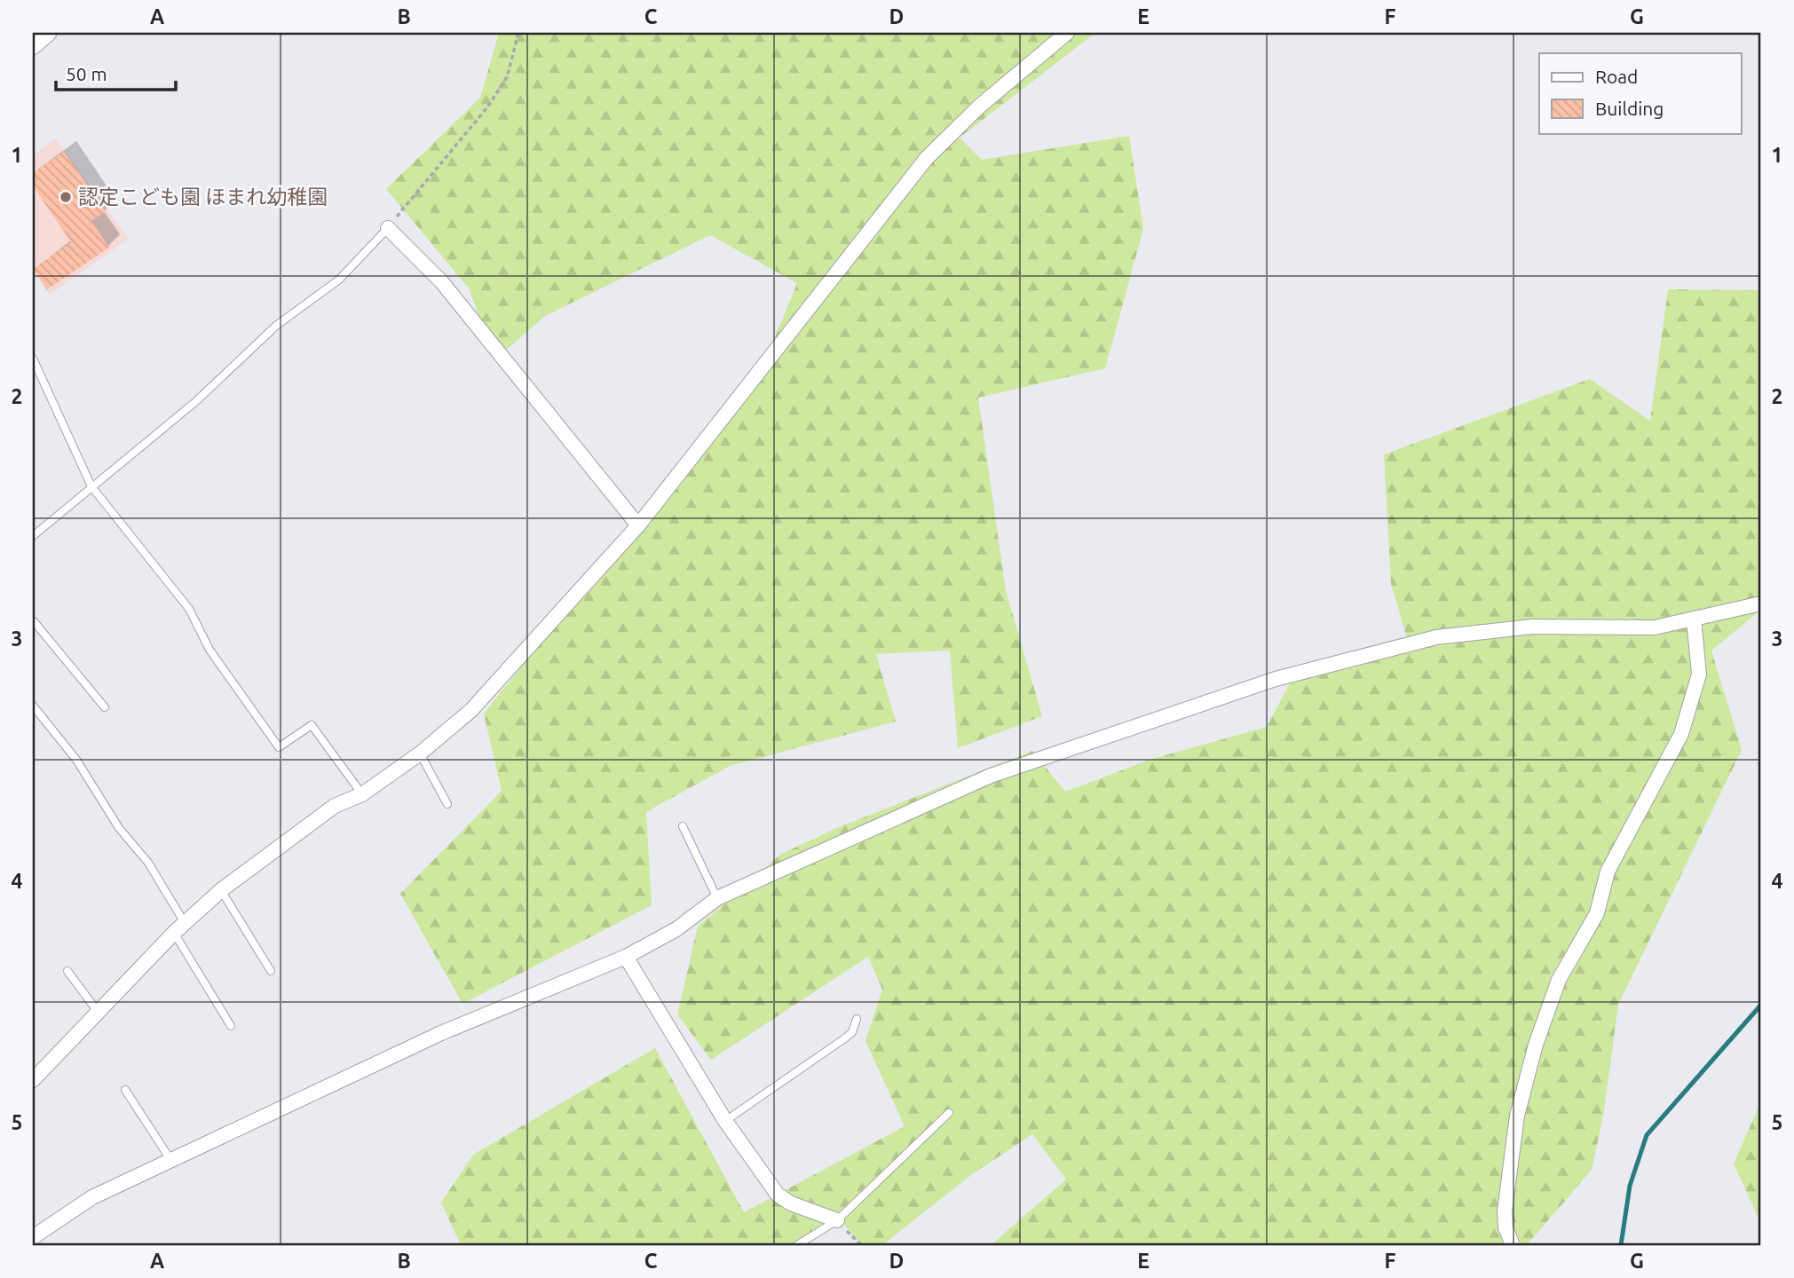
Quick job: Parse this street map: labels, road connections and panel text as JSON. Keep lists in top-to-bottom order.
{
  "places": ["認定こども園 ほまれ幼稚園"],
  "legend": ["Road", "Building"],
  "scale_bar": "50 m",
  "grid": {
    "columns": [
      "A",
      "B",
      "C",
      "D",
      "E",
      "F",
      "G"
    ],
    "rows": [
      "1",
      "2",
      "3",
      "4",
      "5"
    ]
  }
}
